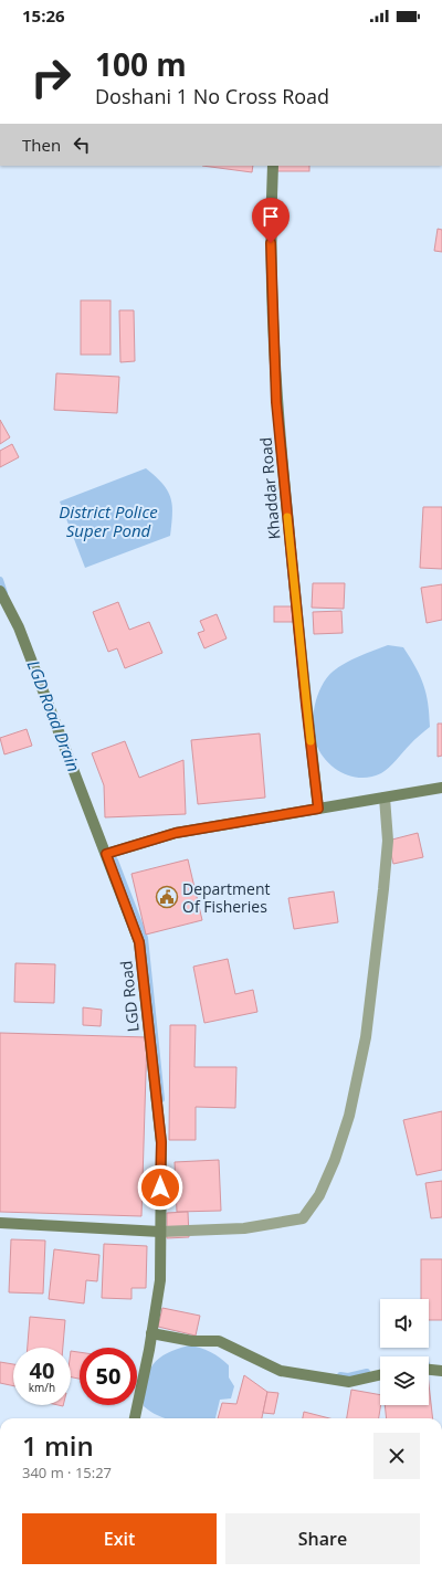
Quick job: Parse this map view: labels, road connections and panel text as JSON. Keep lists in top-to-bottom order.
{
  "streets": {
    "street": ["Khaddar Road", "LGD Road"]
  },
  "water": ["District Police Super Pond", "LGD Road Drain"],
  "places": {
    "public building": ["Department Of Fisheries"]
  },
  "page": {
    "status": "15:26",
    "turn": ["100 m", "Doshani 1 No Cross Road"],
    "then": "Then",
    "speed": "40 km/h",
    "limit": "50",
    "heading": ["1 min", "340 m · 15:27"],
    "buttons": ["Exit", "Share"]
  }
}
